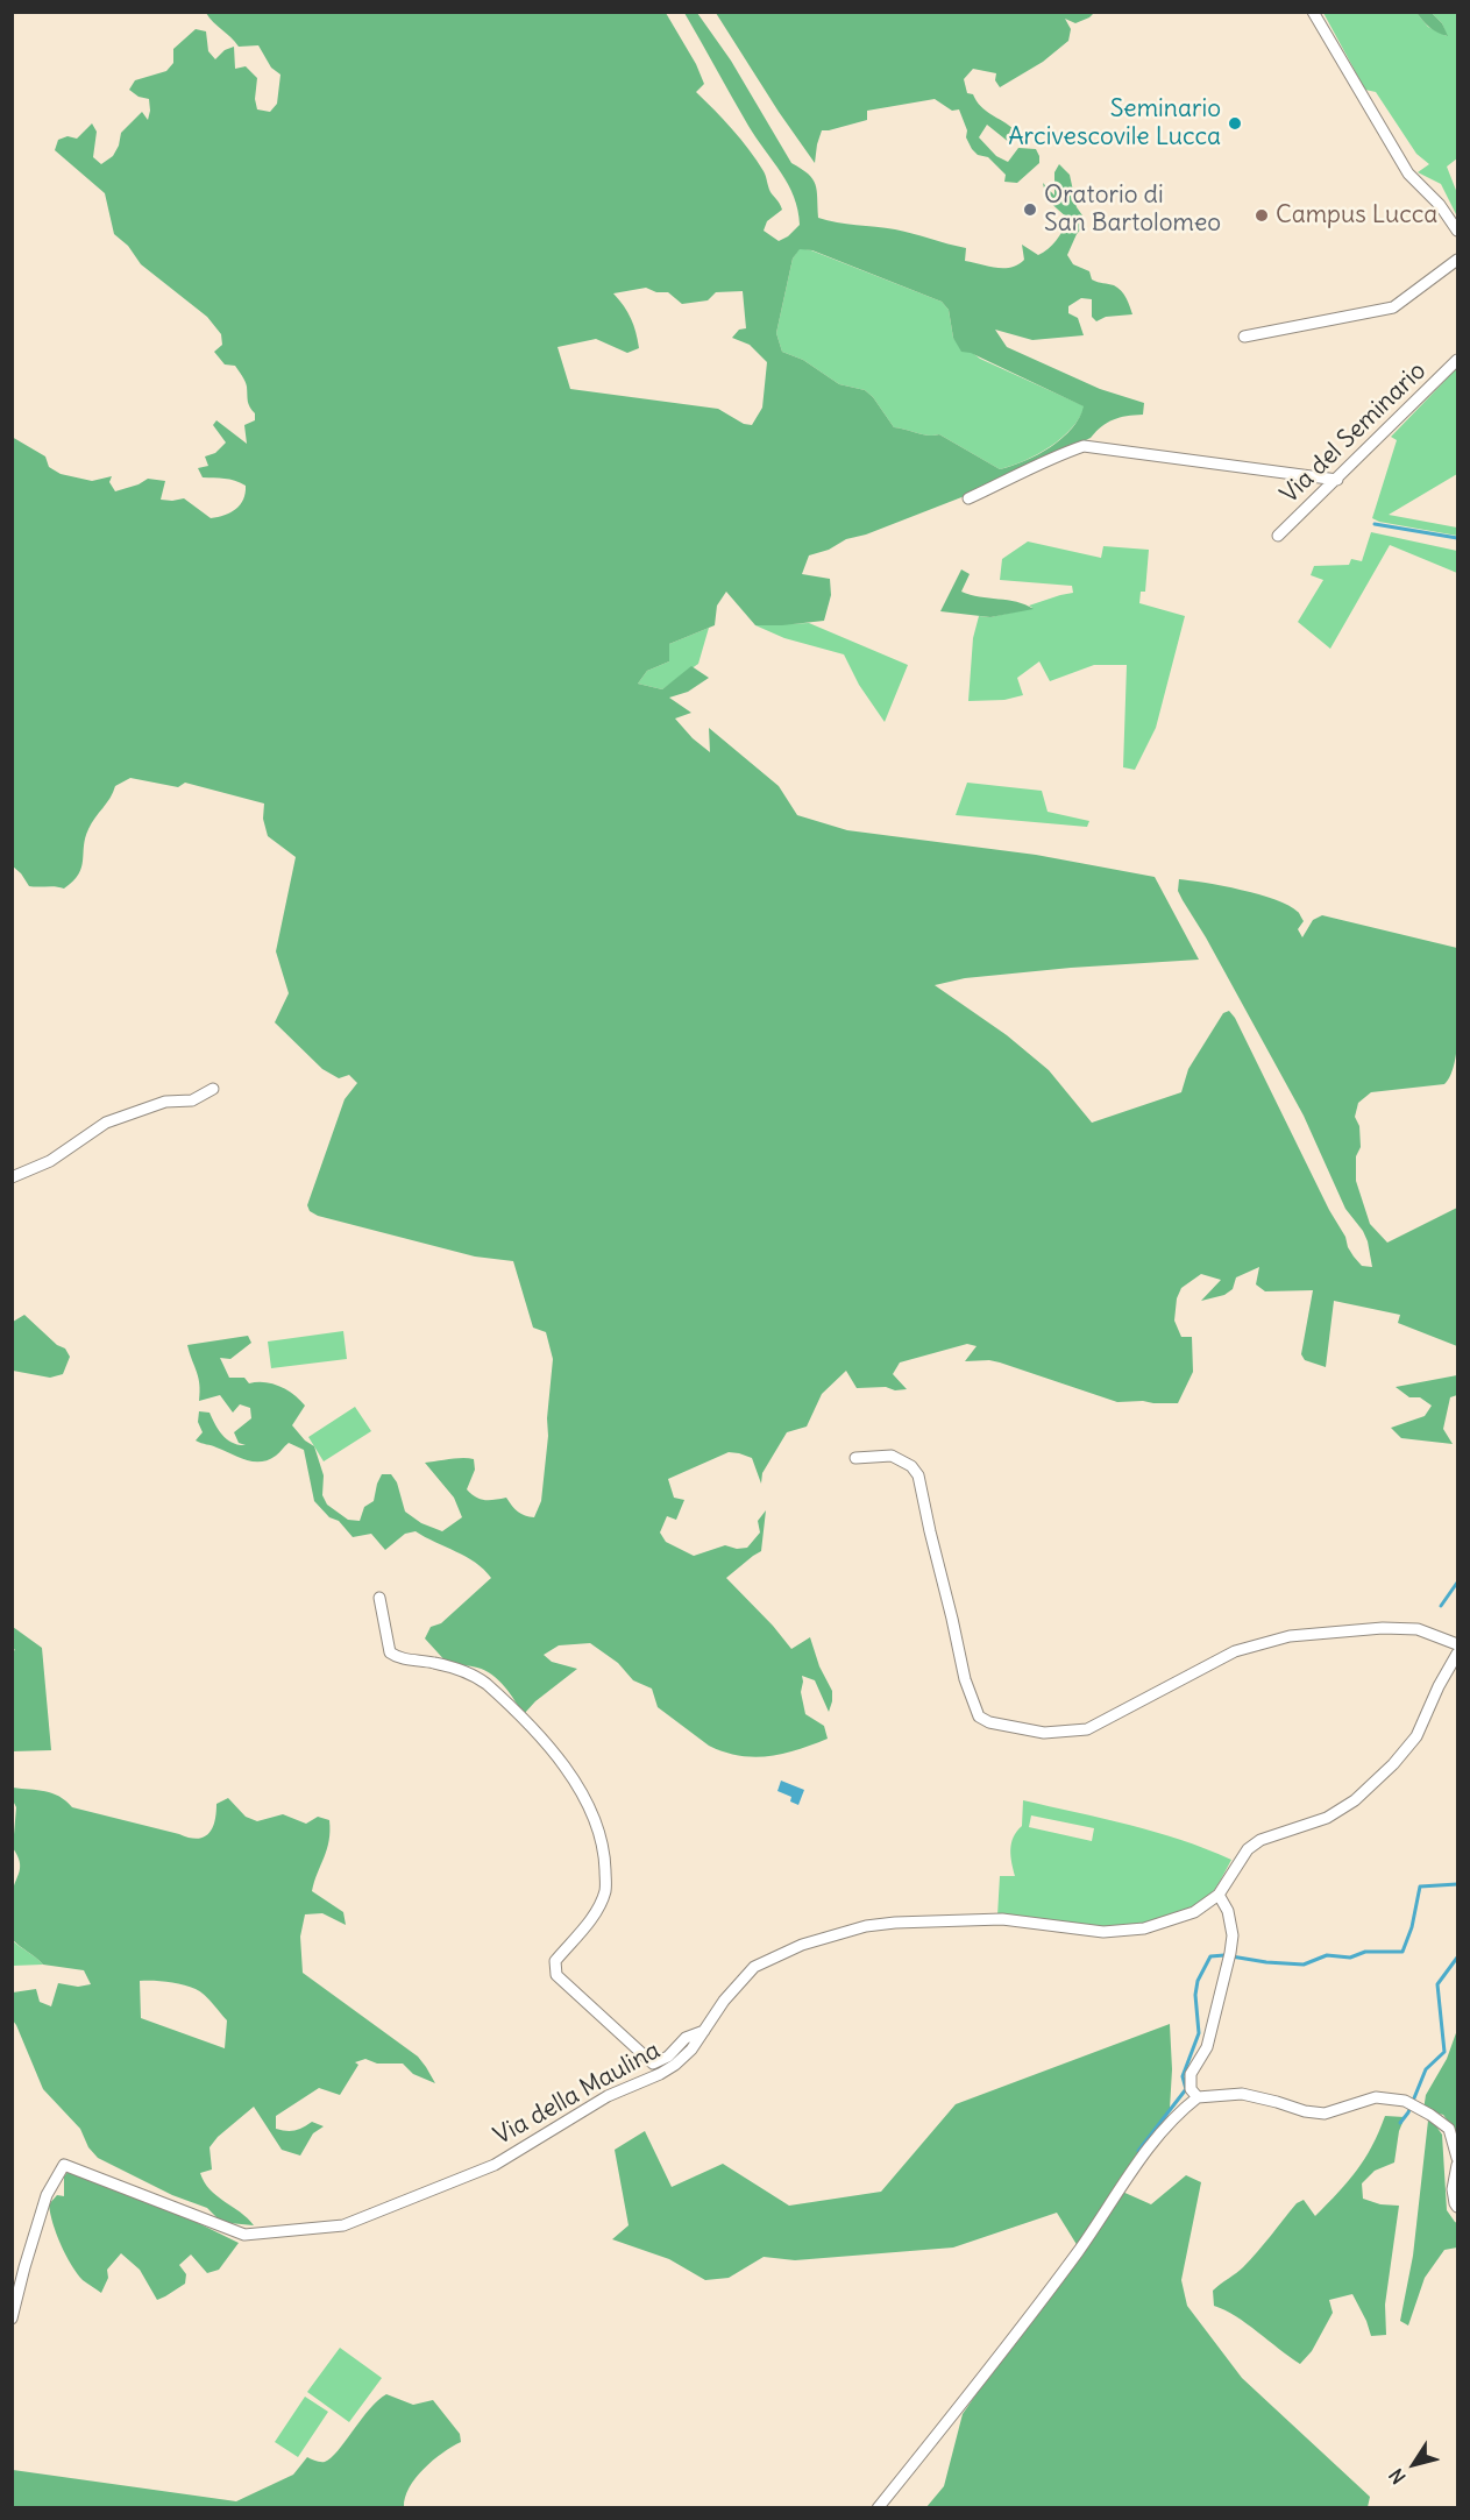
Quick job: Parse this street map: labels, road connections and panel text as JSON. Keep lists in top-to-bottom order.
{
  "streets": {
    "street": ["Via del Seminario", "Via della Maulina"]
  },
  "places": ["Seminario Arcivescovile Lucca", "Oratorio di San Bartolomeo", "Campus Lucca"],
  "north": "bottom left"
}
